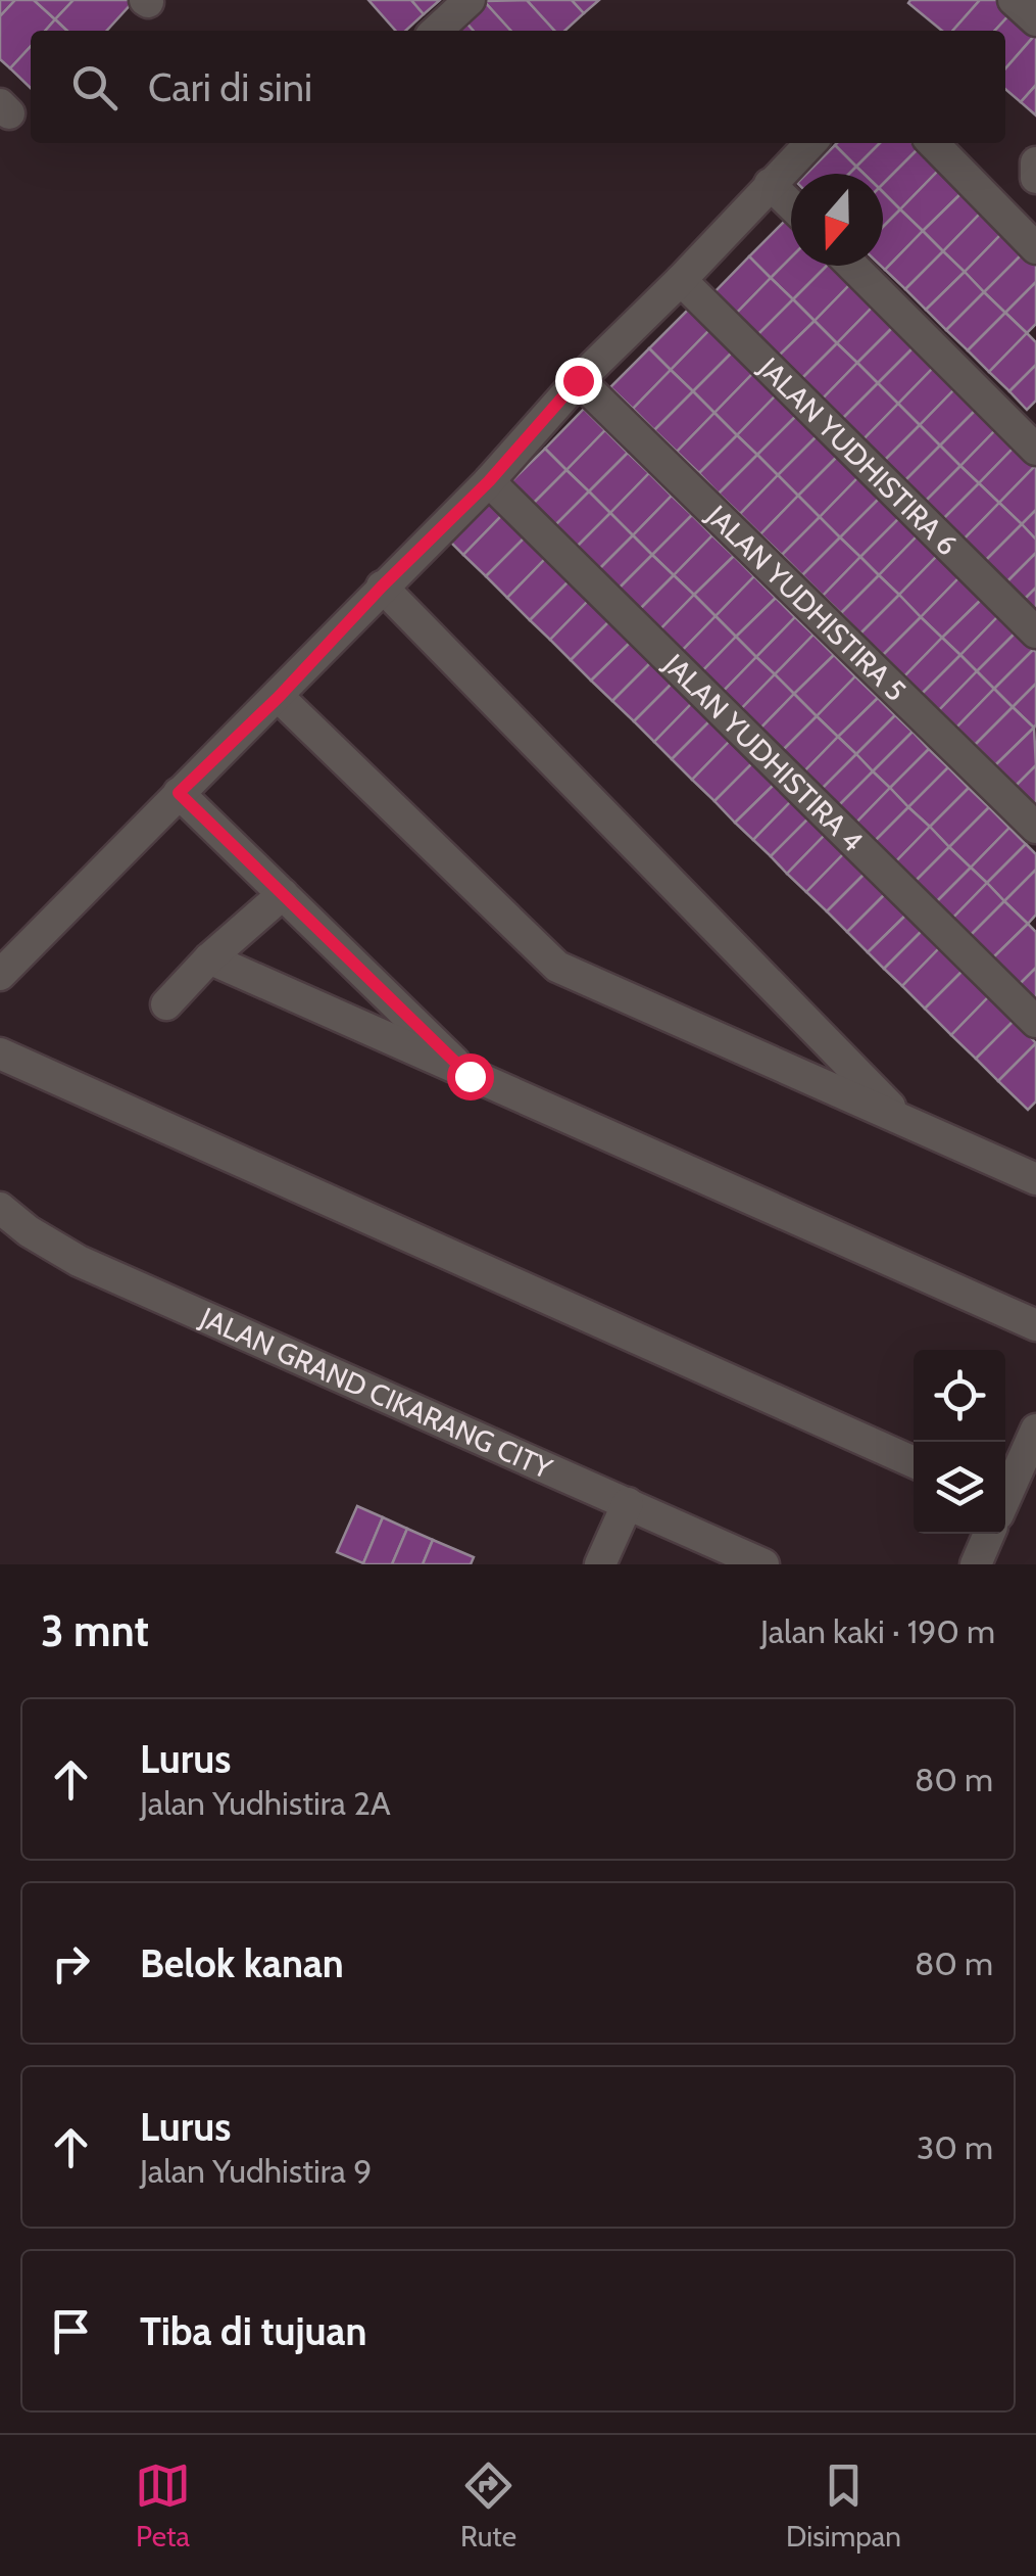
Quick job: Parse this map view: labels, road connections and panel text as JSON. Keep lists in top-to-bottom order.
{
  "streets": {
    "street": [
      "JALAN YUDHISTIRA 6",
      "JALAN YUDHISTIRA 5",
      "JALAN YUDHISTIRA 4",
      "JALAN GRAND CIKARANG CITY"
    ]
  },
  "north": "bottom",
  "page": {
    "search": "Cari di sini",
    "heading": ["3 mnt", "Jalan kaki · 190 m"],
    "list": [
      ["Lurus", "Jalan Yudhistira 2A", "80 m"],
      ["Belok kanan", "80 m"],
      ["Lurus", "Jalan Yudhistira 9", "30 m"],
      "Tiba di tujuan"
    ],
    "nav": ["Peta", "Rute", "Disimpan"]
  }
}
